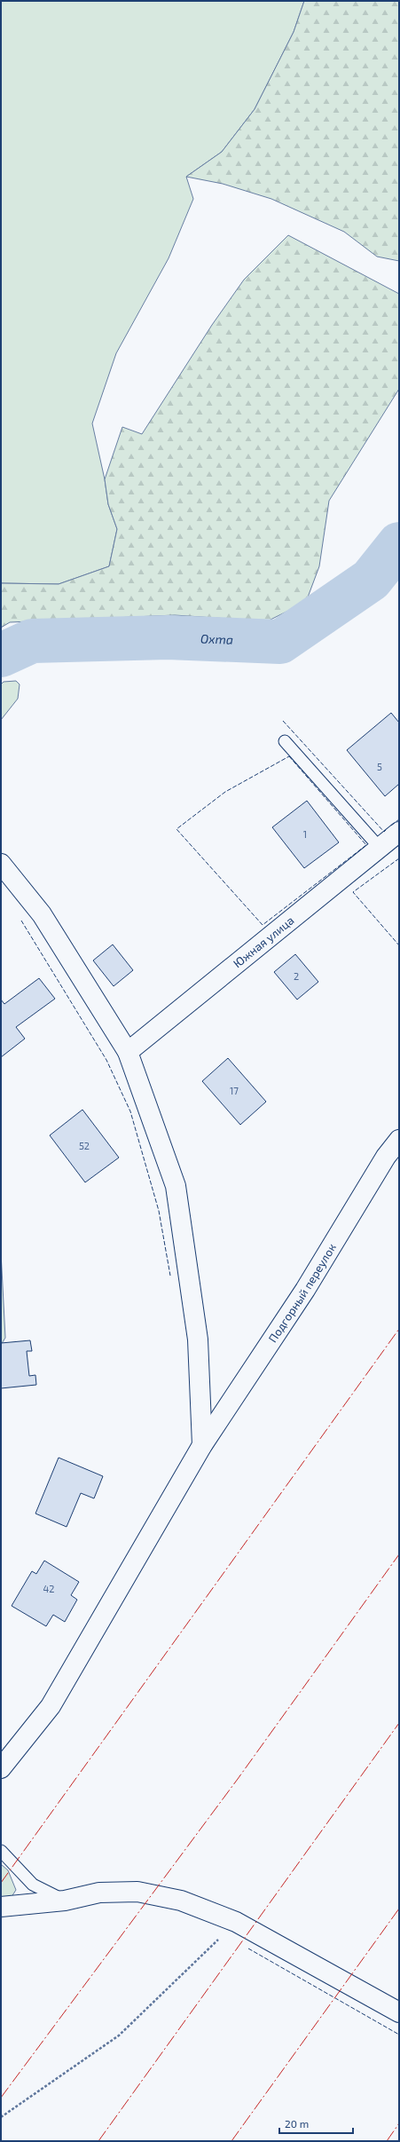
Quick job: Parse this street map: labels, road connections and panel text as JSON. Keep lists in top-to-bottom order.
{
  "streets": {
    "street": ["Южная улица", "Подгорный переулок"]
  },
  "water": ["Охта"],
  "house_numbers": [
    "5",
    "1",
    "2",
    "17",
    "52",
    "42"
  ],
  "scale_bar": "20 m"
}
